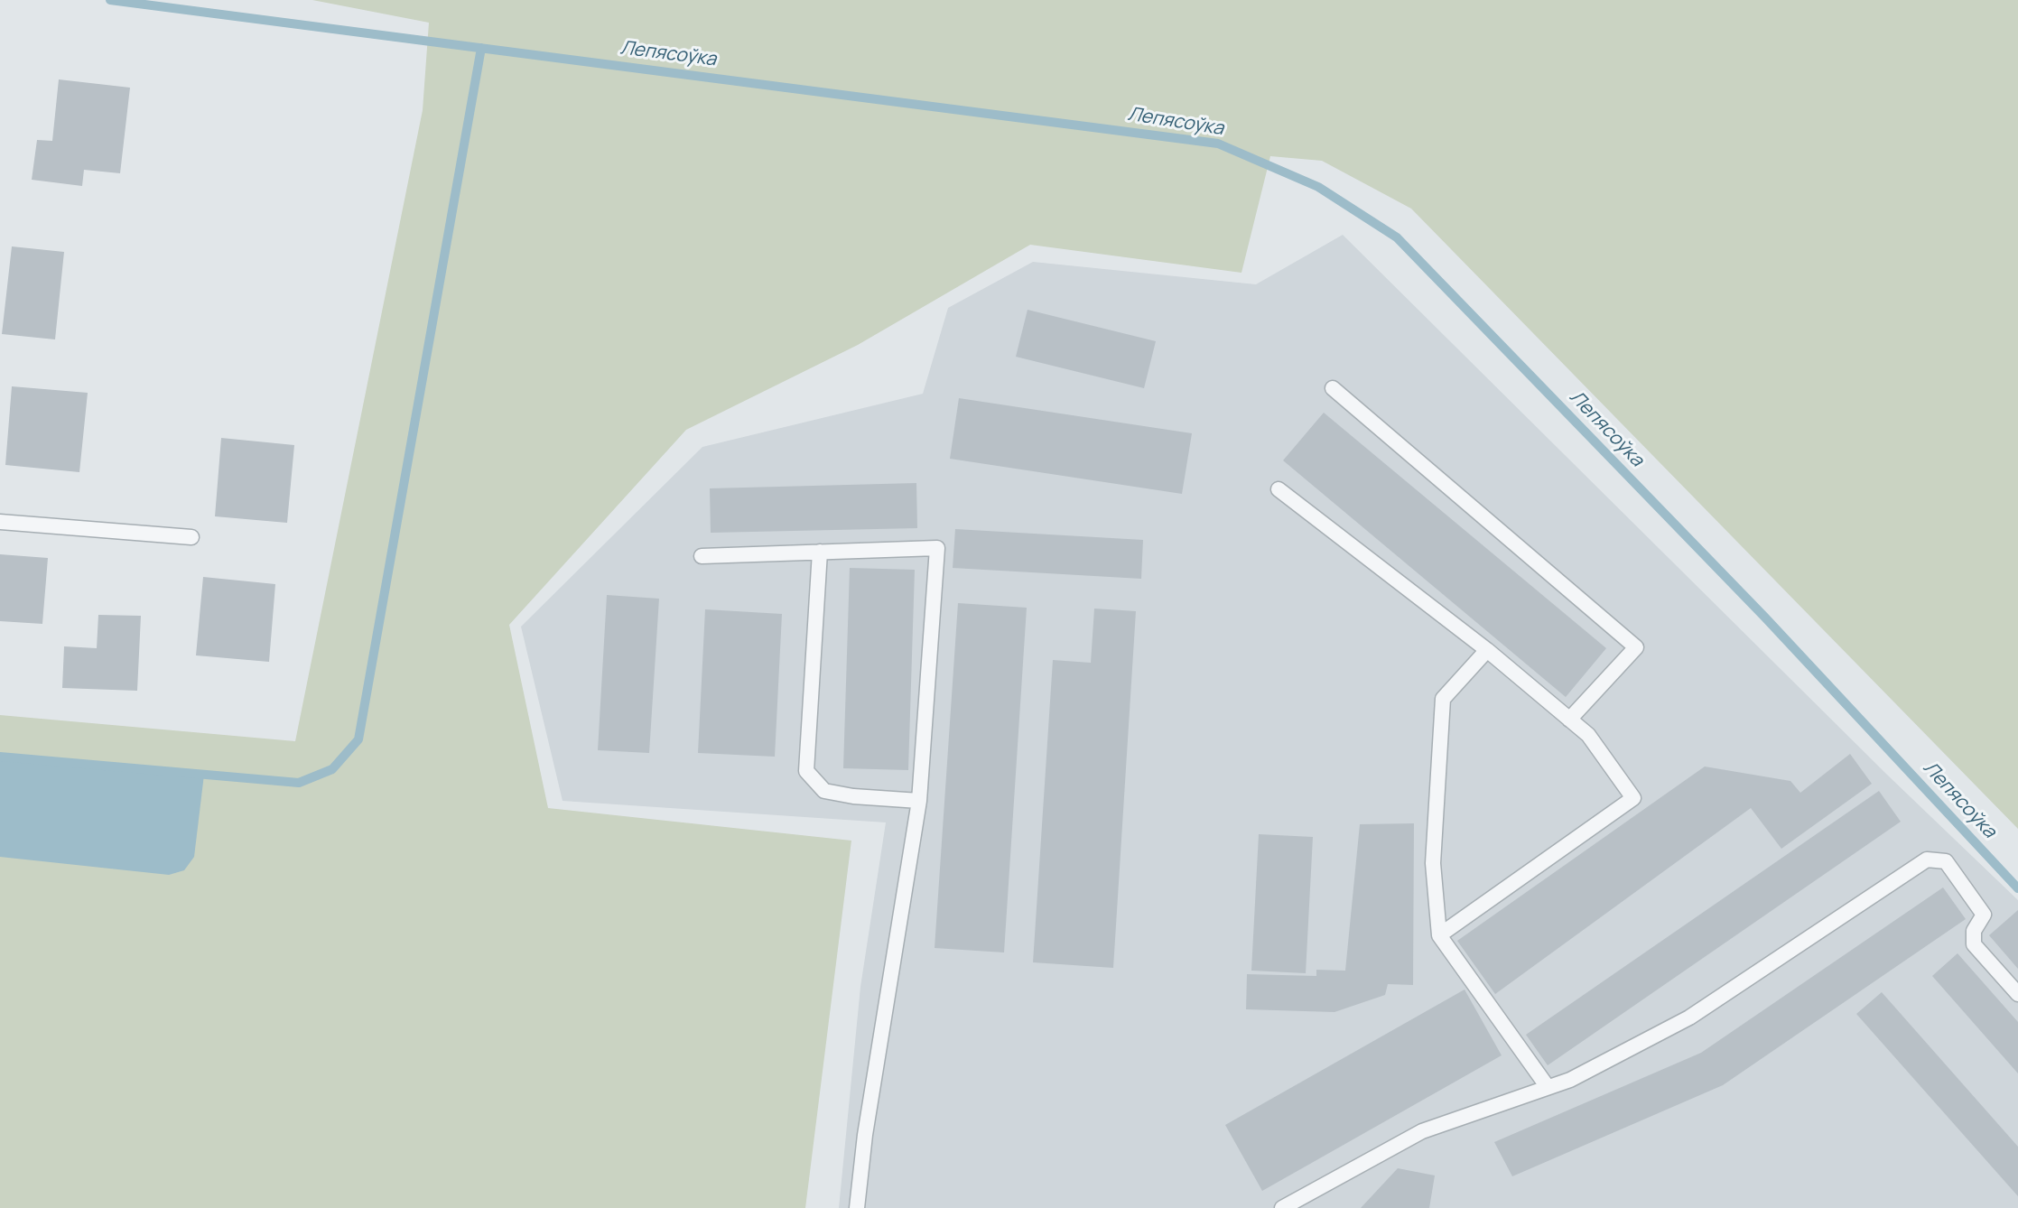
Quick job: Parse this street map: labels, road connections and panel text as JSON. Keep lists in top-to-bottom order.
{
  "water": ["Лепясоўка"]
}
